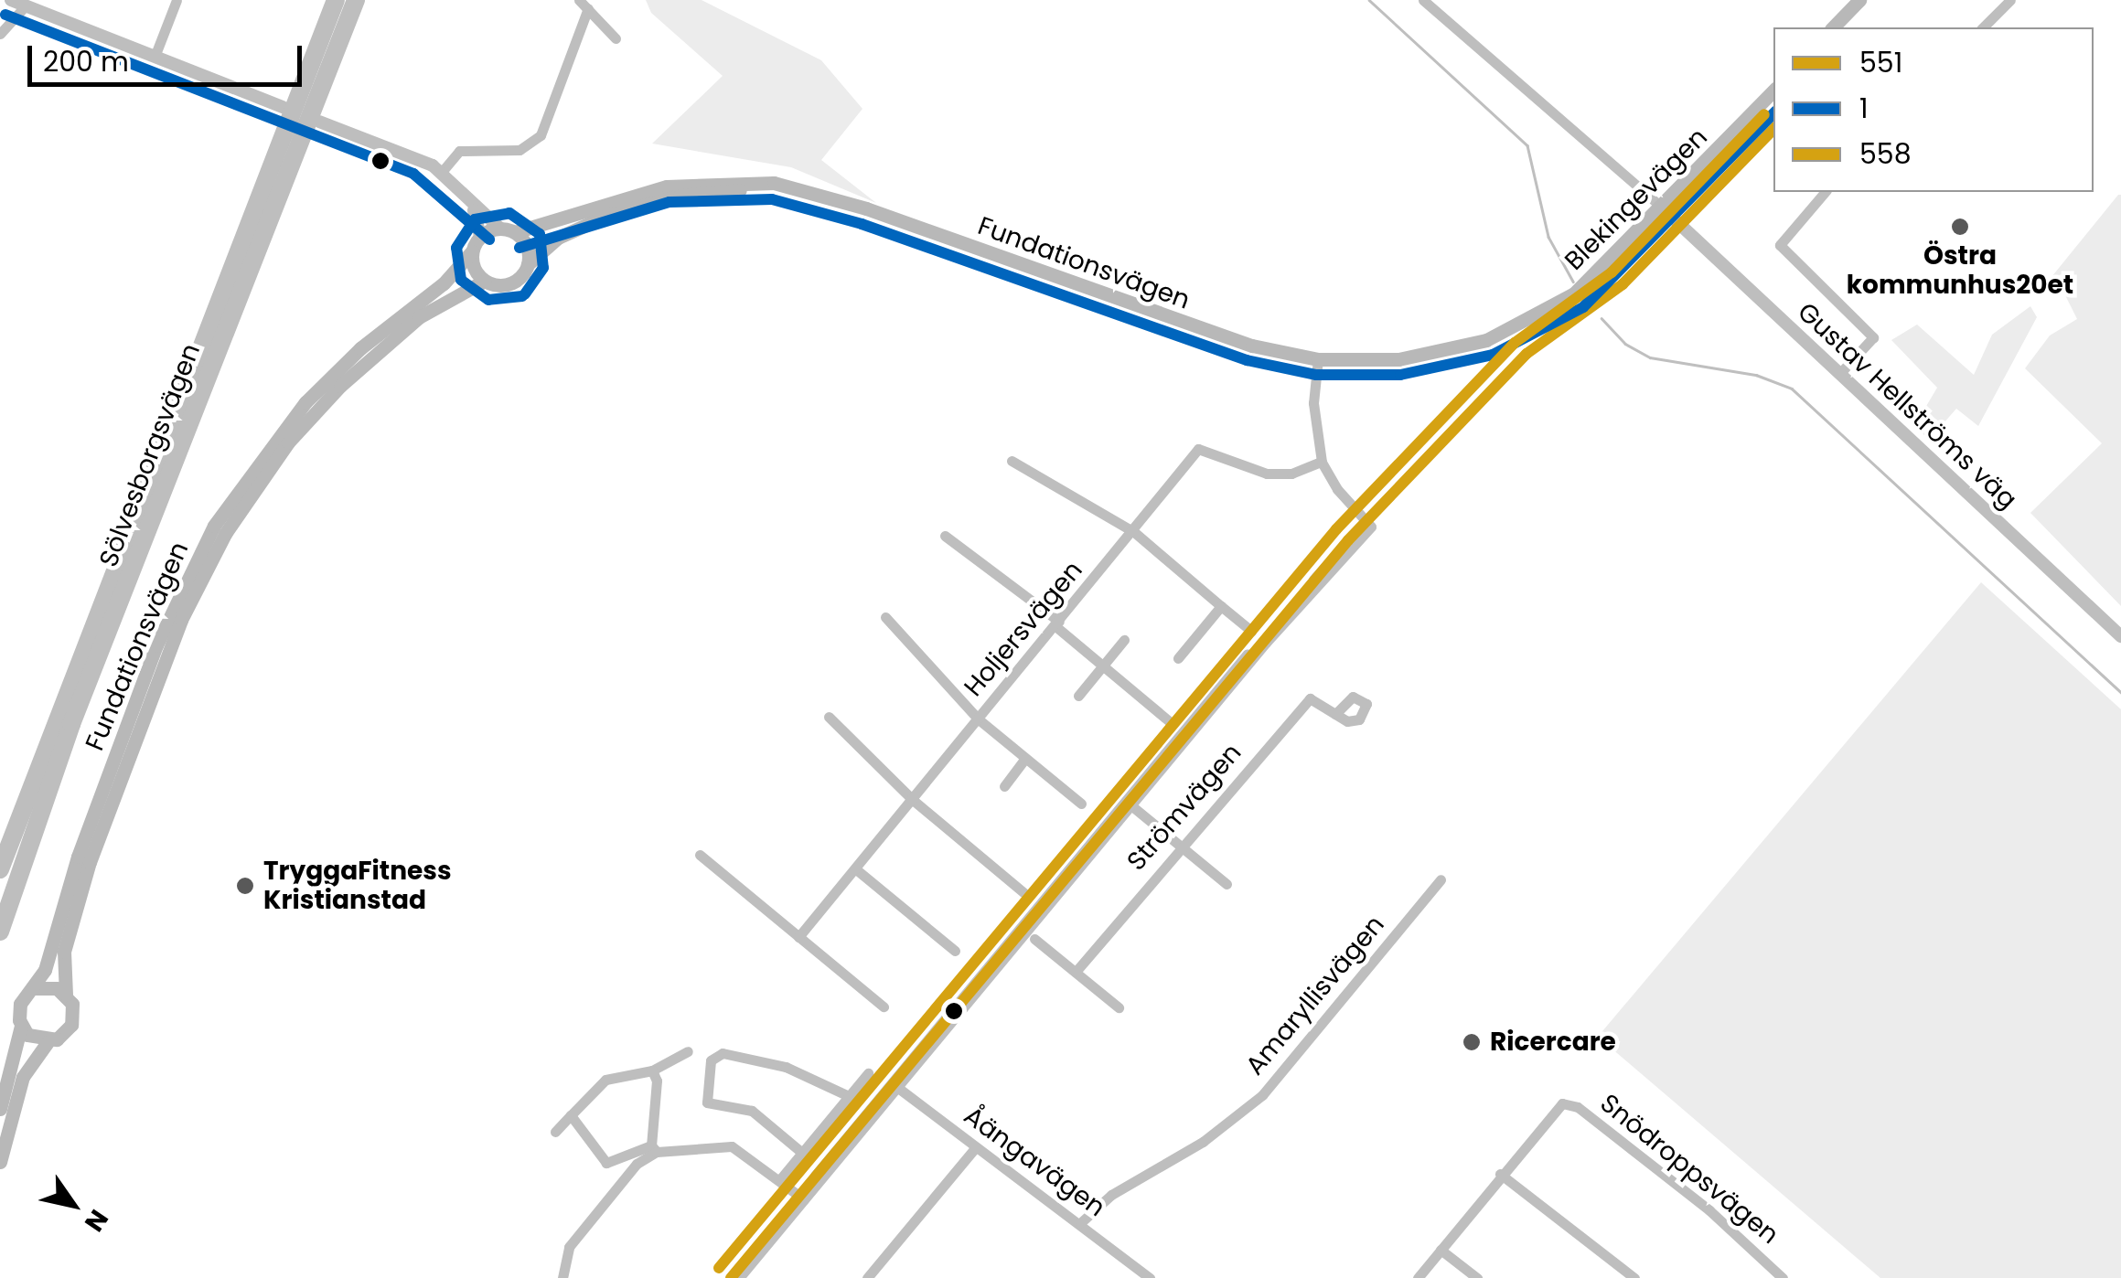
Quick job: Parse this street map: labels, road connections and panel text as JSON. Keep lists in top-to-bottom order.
{
  "streets": {
    "highway": ["Sölvesborgsvägen"],
    "main road": ["Blekingevägen", "Fundationsvägen"],
    "street": [
      "Gustav Hellströms väg",
      "Holjersvägen",
      "Strömvägen",
      "Amaryllisvägen",
      "Åängavägen",
      "Snödroppsvägen"
    ]
  },
  "crossings": [
    ["Blekingevägen", "Fundationsvägen"],
    ["Blekingevägen", "Gustav Hellströms väg"],
    ["Amaryllisvägen", "Åängavägen"]
  ],
  "places": ["Östra kommunhus20et", "TryggaFitness Kristianstad", "Ricercare"],
  "lines": ["transit line 1", "transit line 558", "transit line 551"],
  "legend": ["551", "1", "558"],
  "scale_bar": "200 m",
  "north": "bottom right"
}
